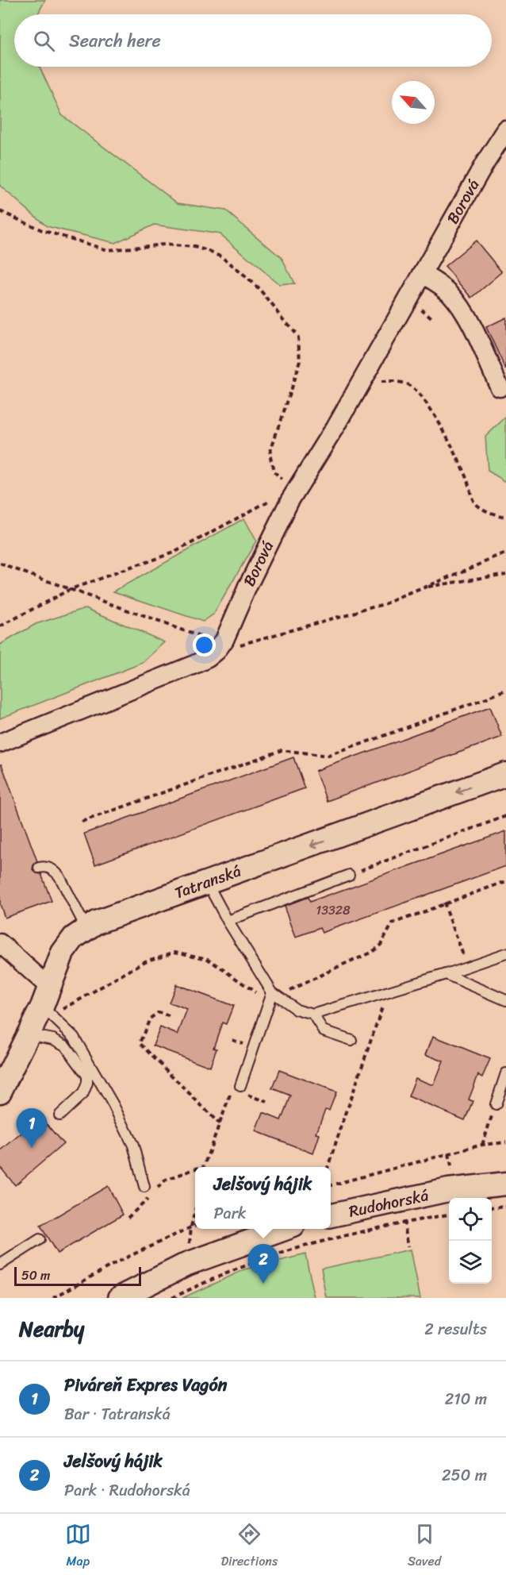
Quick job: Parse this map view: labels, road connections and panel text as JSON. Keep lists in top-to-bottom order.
{
  "streets": {
    "street": ["Borová", "Tatranská", "Rudohorská"]
  },
  "one_way": ["Tatranská"],
  "house_numbers": ["13328"],
  "scale_bar": "50 m",
  "north": "top left",
  "page": {
    "search": "Search here",
    "pins": ["1", "2"],
    "popup": ["Jelšový hájik", "Park"],
    "scale": "50 m",
    "heading": ["Nearby", "2 results"],
    "list": [
      {
        "mark": "1",
        "name": "Piváreň Expres Vagón",
        "note": "Bar · Tatranská",
        "value": "210 m"
      },
      {
        "mark": "2",
        "name": "Jelšový hájik",
        "note": "Park · Rudohorská",
        "value": "250 m"
      }
    ],
    "nav": ["Map", "Directions", "Saved"]
  }
}
